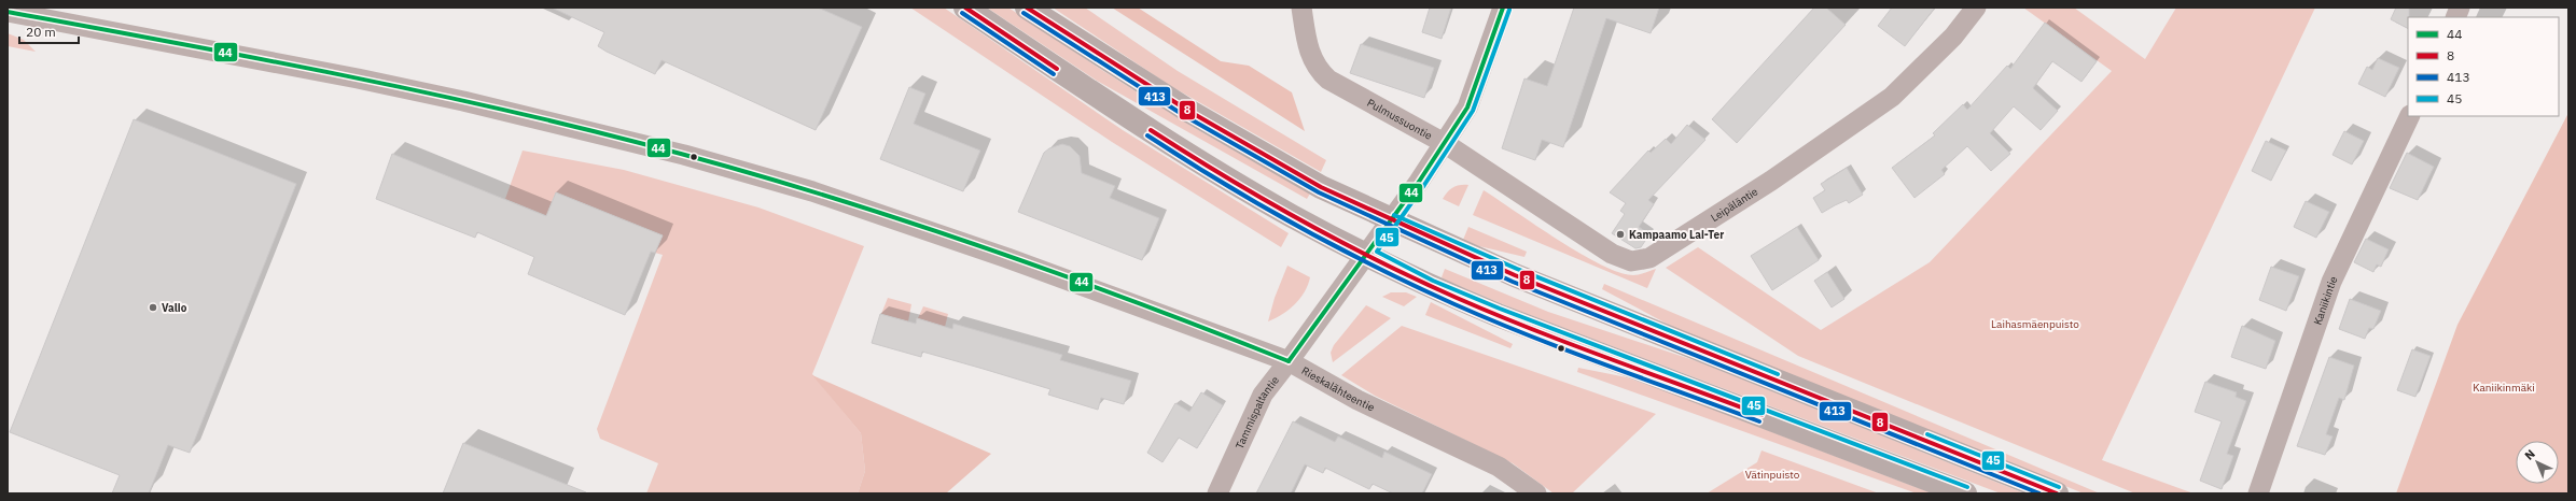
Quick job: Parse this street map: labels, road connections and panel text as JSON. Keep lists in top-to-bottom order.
{
  "streets": {
    "street": [
      "Pulmussuontie",
      "Leipäläntie",
      "Kaniikintie",
      "Rieskalähteentie",
      "Tammispaltantie"
    ]
  },
  "crossings": [
    ["Pulmussuontie", "Leipäläntie"],
    ["Pulmussuontie", "Tammispaltantie"],
    ["Rieskalähteentie", "Tammispaltantie"]
  ],
  "parks": ["Laihasmäenpuisto", "Kaniikinmäki", "Vätinpuisto"],
  "places": ["Kampaamo Lai-Ter", "Valio"],
  "lines": [
    "transit line 44",
    "transit line 8",
    "transit line 45",
    "transit line 413"
  ],
  "legend": [
    "44",
    "8",
    "413",
    "45"
  ],
  "scale_bar": "20 m",
  "north": "top left"
}
